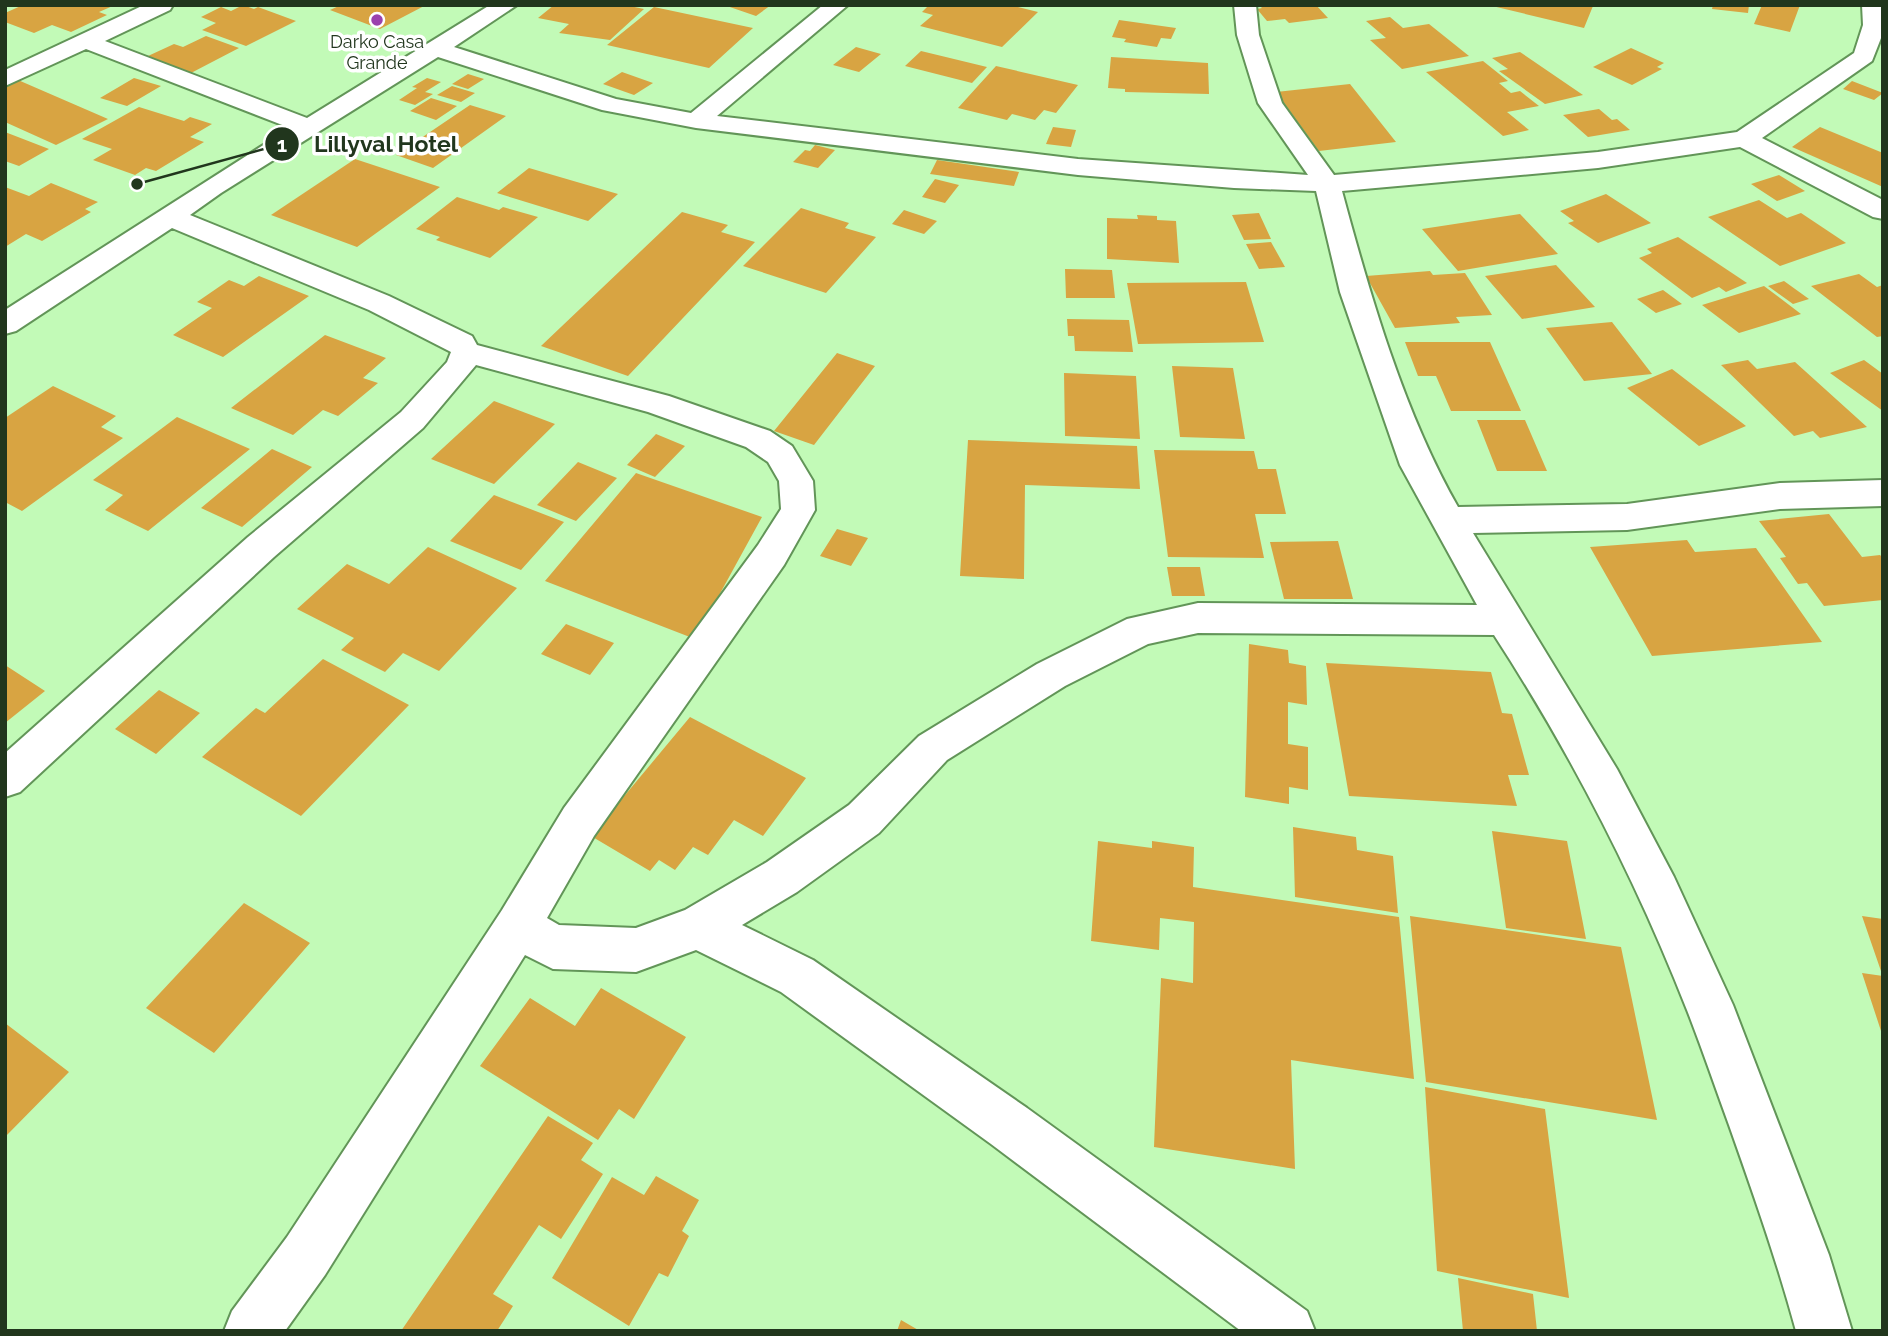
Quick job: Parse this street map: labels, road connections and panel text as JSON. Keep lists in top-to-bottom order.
{
  "places": ["Darko Casa Grande", "Lillyval Hotel"]
}
